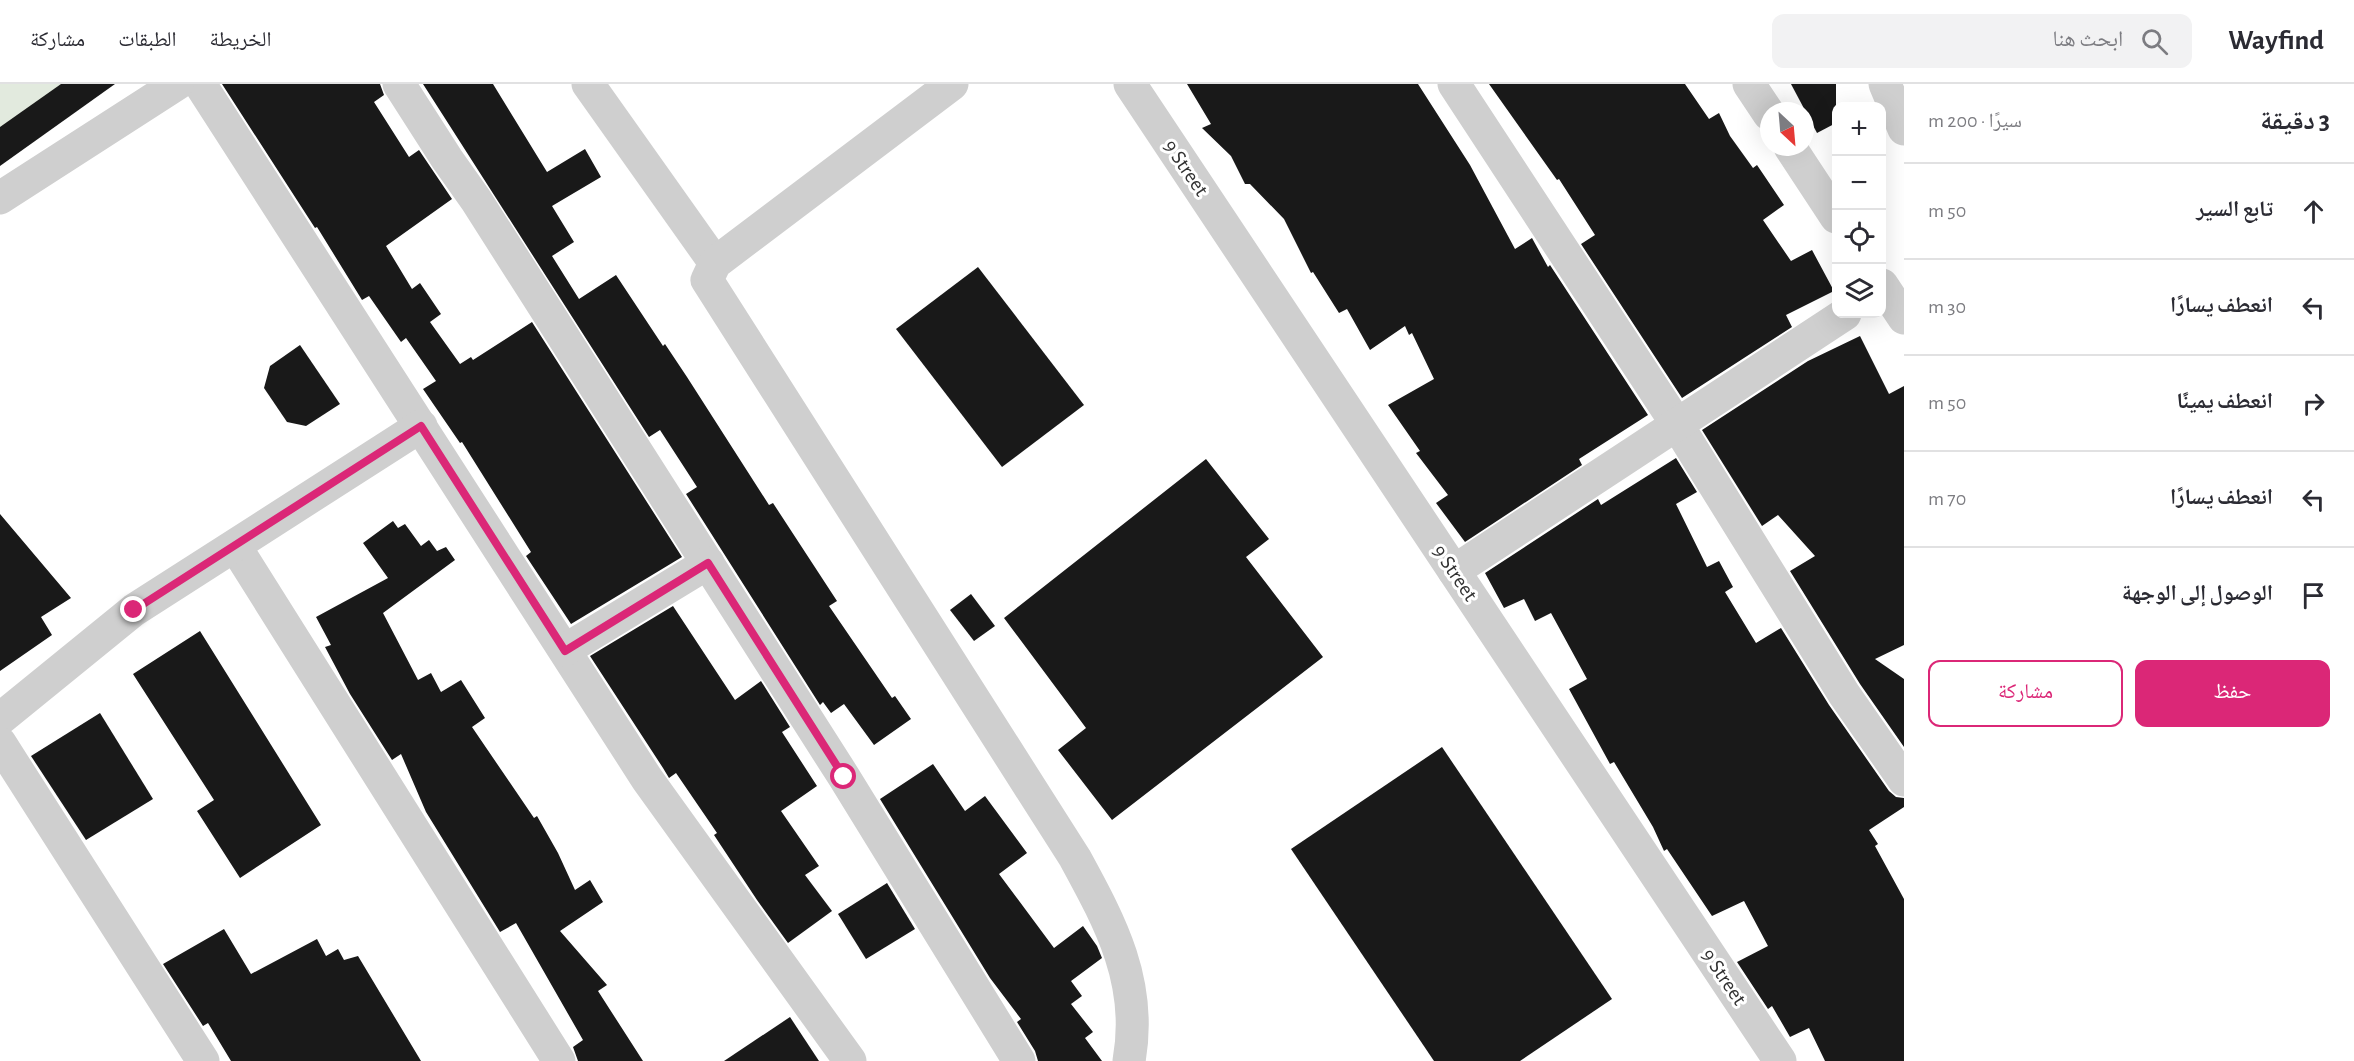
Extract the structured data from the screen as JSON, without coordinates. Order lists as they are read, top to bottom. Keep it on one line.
{"streets":{"street":["9 Street"]},"north":"bottom right","page":{"header":"Wayfind","search":"ابحث هنا","nav":["الخريطة","الطبقات","مشاركة"],"heading":["3 دقيقة","سيرًا · 200 m"],"map_buttons":["+","−"],"list":[["تابع السير","50 m"],["انعطف يسارًا","30 m"],["انعطف يمينًا","50 m"],["انعطف يسارًا","70 m"],"الوصول إلى الوجهة"],"buttons":["حفظ","مشاركة"]}}
